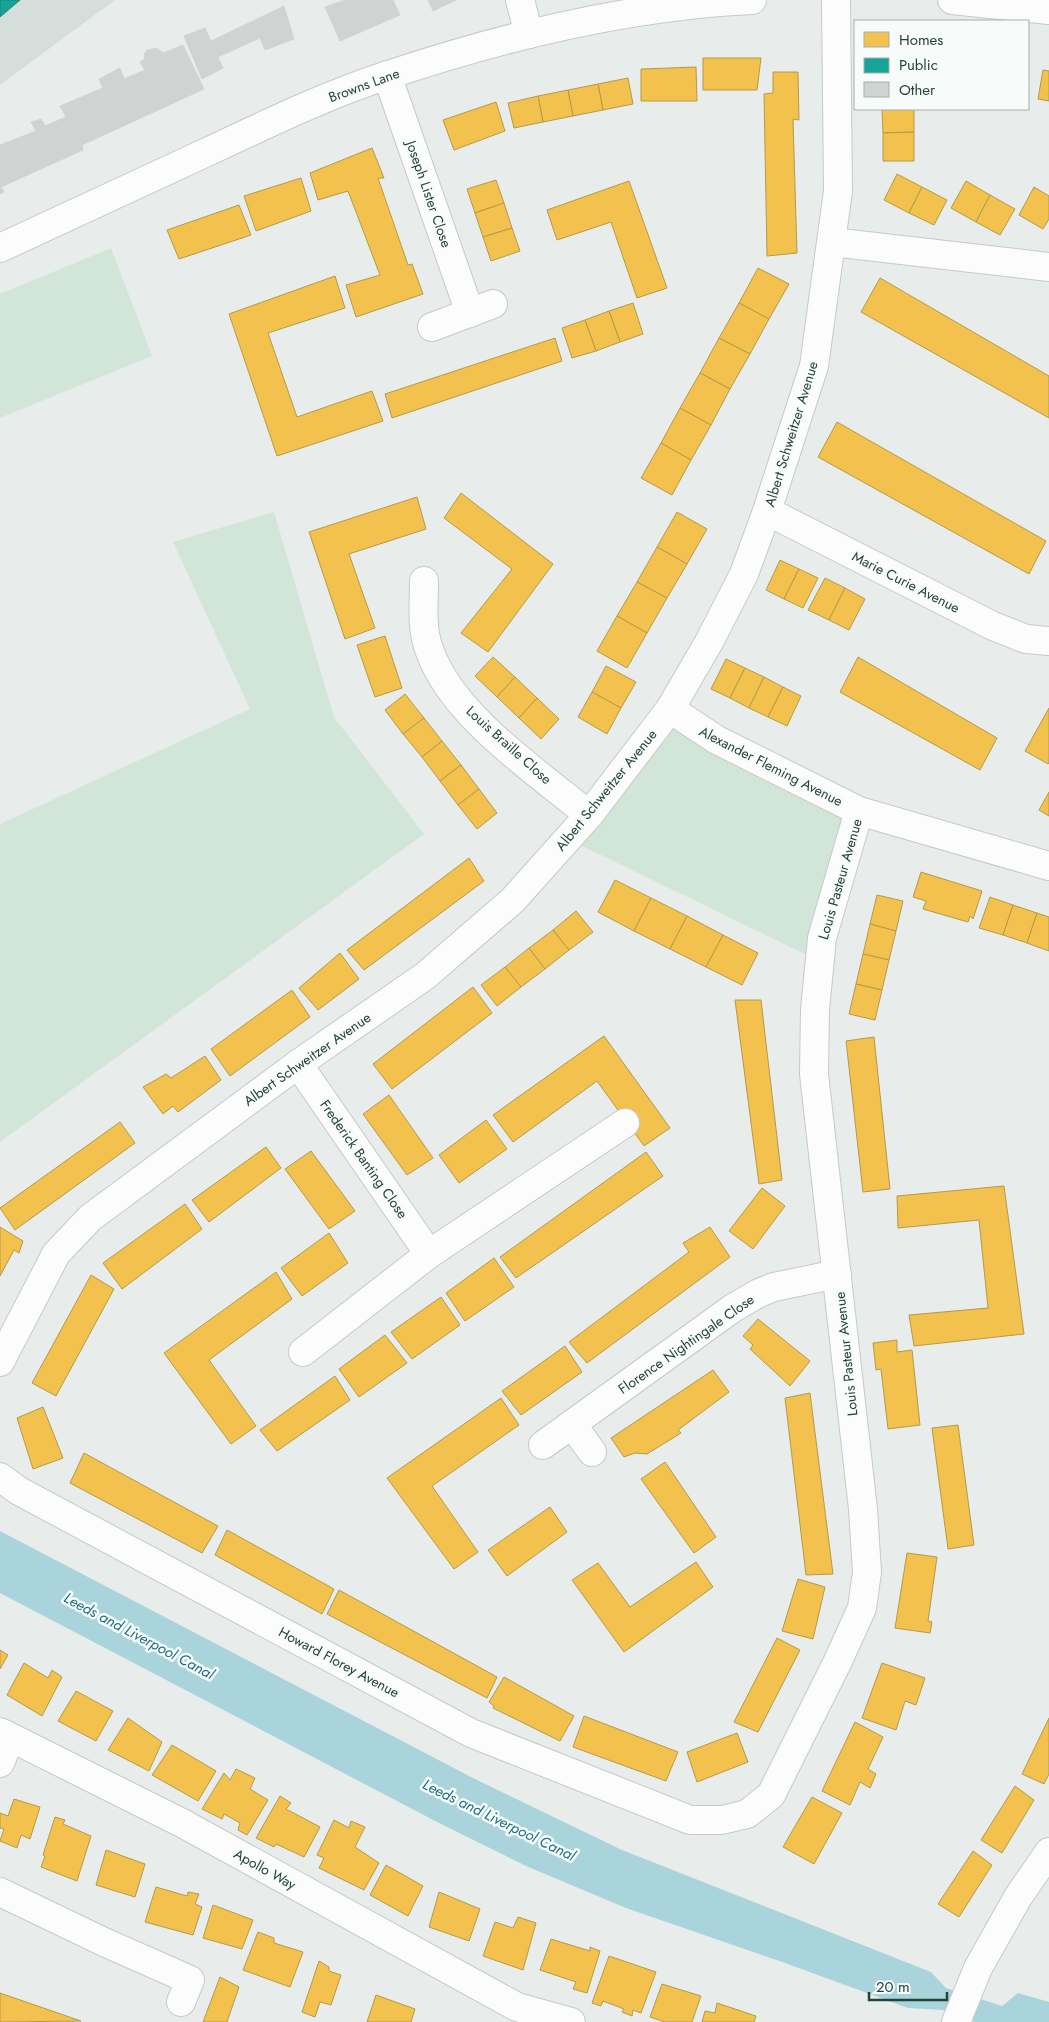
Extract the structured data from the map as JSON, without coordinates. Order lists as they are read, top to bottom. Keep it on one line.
{"streets":{"street":["Browns Lane","Joseph Lister Close","Albert Schweitzer Avenue","Marie Curie Avenue","Louis Braille Close","Alexander Fleming Avenue","Louis Pasteur Avenue","Frederick Banting Close","Florence Nightingale Close","Howard Florey Avenue","Apollo Way"]},"crossings":[["Browns Lane","Joseph Lister Close"],["Albert Schweitzer Avenue","Marie Curie Avenue"],["Albert Schweitzer Avenue","Louis Braille Close"],["Albert Schweitzer Avenue","Alexander Fleming Avenue"],["Albert Schweitzer Avenue","Frederick Banting Close"],["Alexander Fleming Avenue","Louis Pasteur Avenue"],["Louis Pasteur Avenue","Florence Nightingale Close"],["Louis Pasteur Avenue","Howard Florey Avenue"]],"water":["Leeds and Liverpool Canal"],"legend":["Homes","Public","Other"],"scale_bar":"20 m"}
